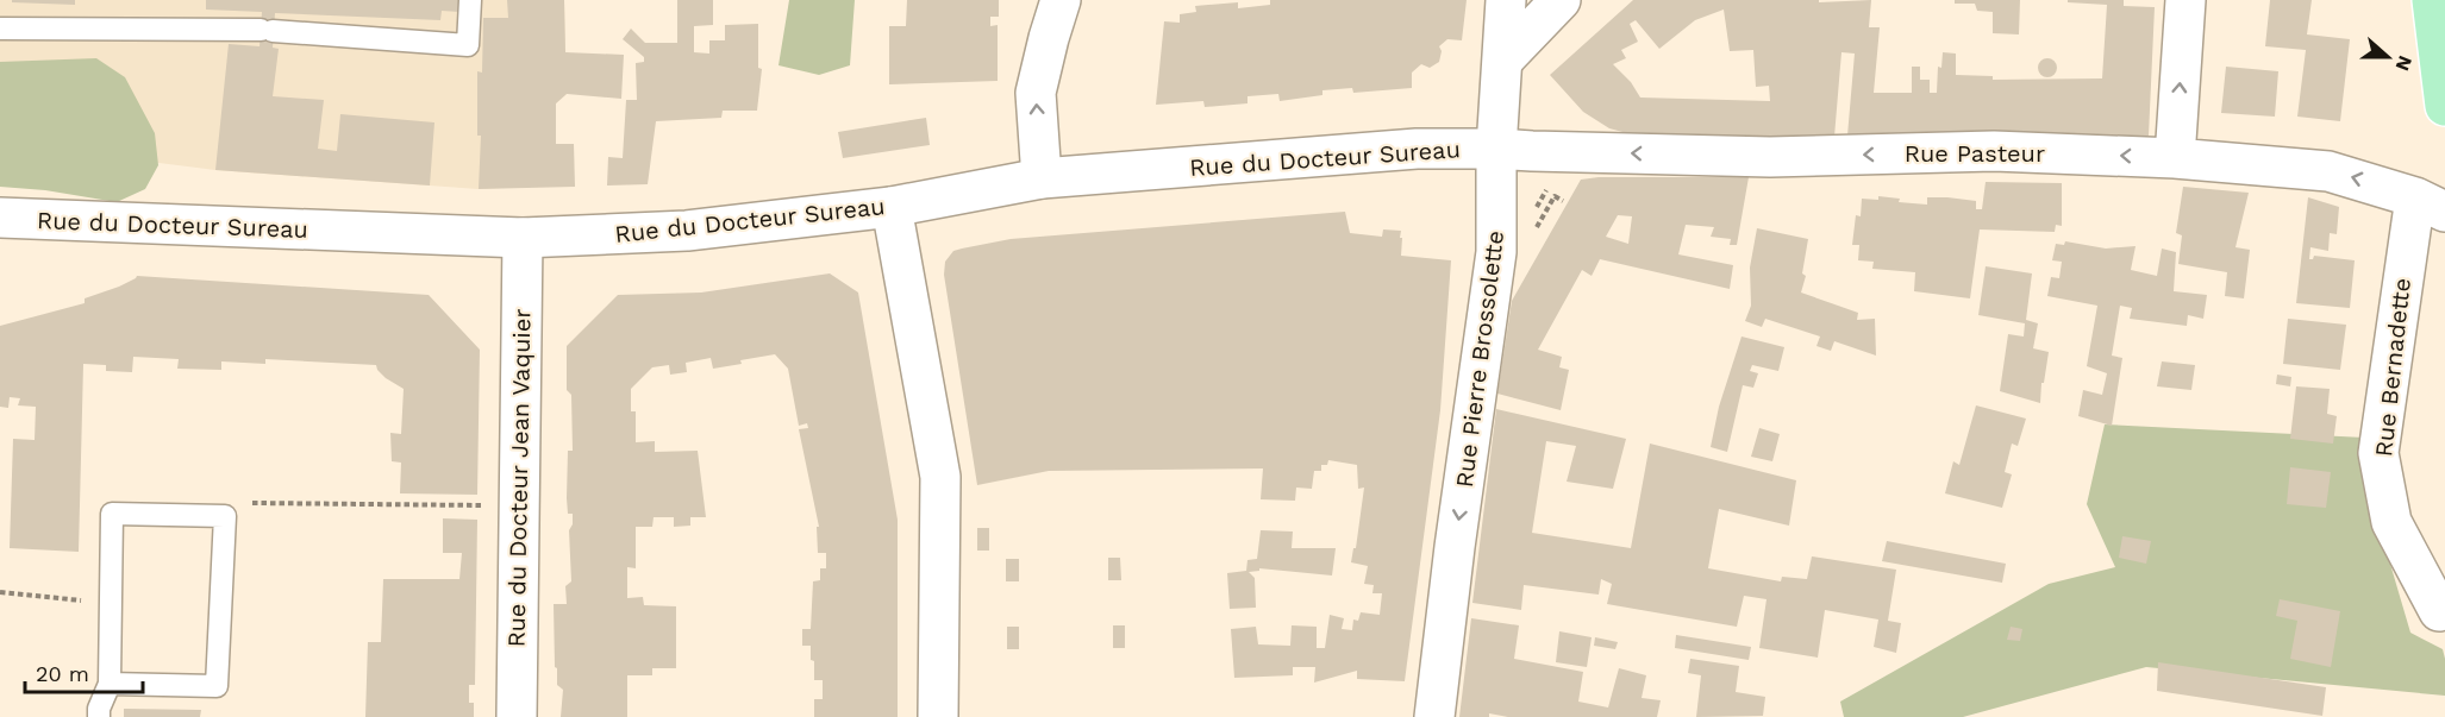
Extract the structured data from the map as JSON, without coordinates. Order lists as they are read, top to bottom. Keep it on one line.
{"streets":{"street":["Rue Pasteur","Rue du Docteur Sureau","Rue Pierre Brossolette","Rue Bernadette","Rue du Docteur Jean Vaquier"]},"crossings":[["Rue Pasteur","Rue du Docteur Sureau"],["Rue Pasteur","Rue Pierre Brossolette"],["Rue Pasteur","Rue Bernadette"],["Rue du Docteur Sureau","Rue Pierre Brossolette"],["Rue du Docteur Sureau","Rue du Docteur Jean Vaquier"]],"one_way":["Rue Pasteur","Rue Pierre Brossolette"],"scale_bar":"20 m","north":"right"}
